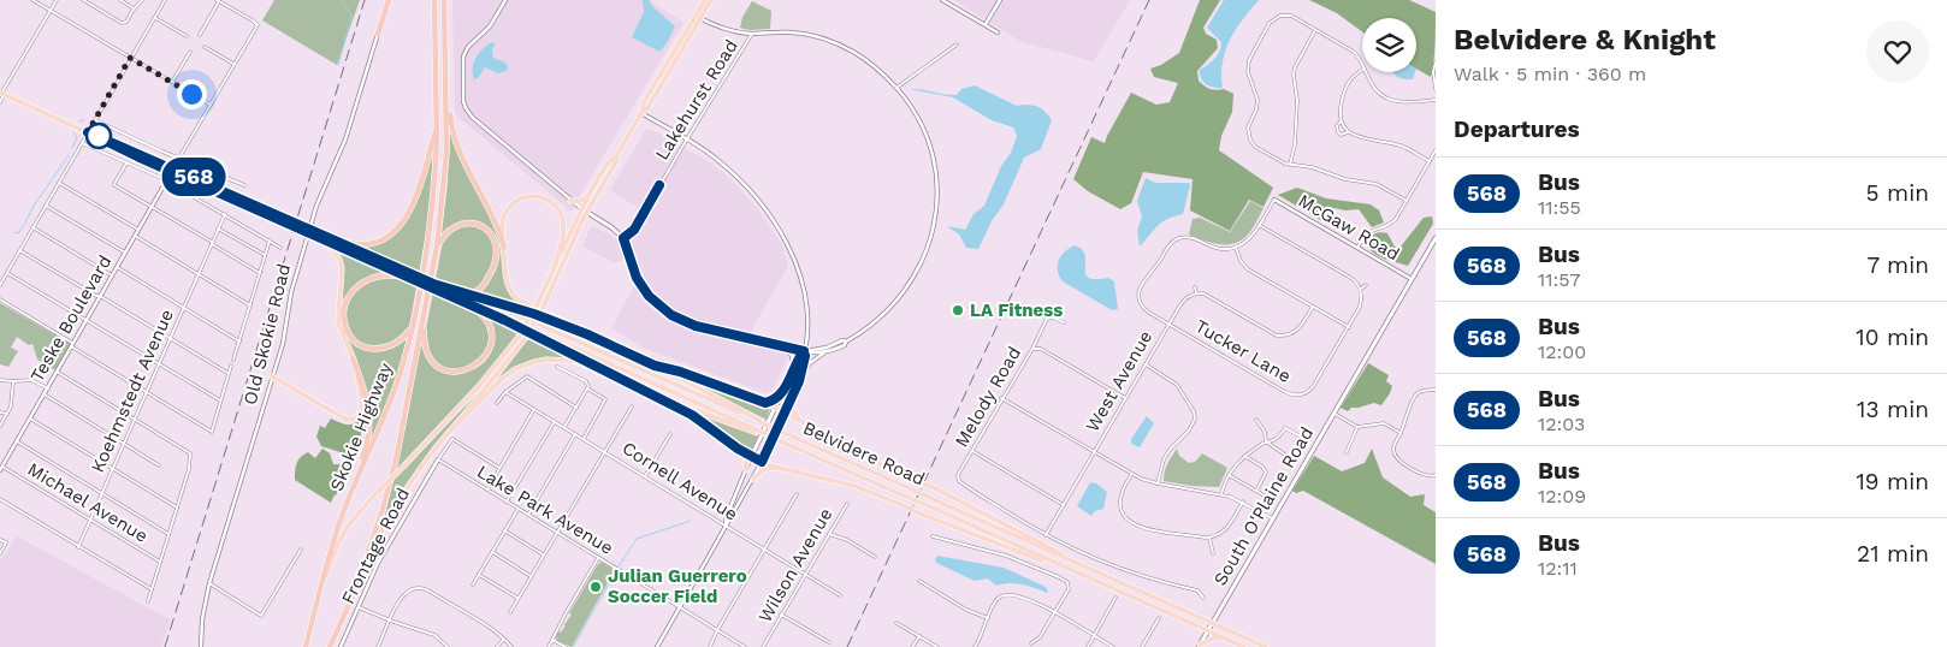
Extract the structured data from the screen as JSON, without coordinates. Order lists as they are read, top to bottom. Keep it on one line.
{"streets":{"highway":["Skokie Highway"],"main road":["Belvidere Road","South O'Plaine Road"],"street":["Lakehurst Road","McGaw Road","Teske Boulevard","Old Skokie Road","Tucker Lane","West Avenue","Koehmstedt Avenue","Melody Road","Cornell Avenue","Michael Avenue","Lake Park Avenue","Frontage Road","Wilson Avenue"]},"crossings":[["McGaw Road","South O'Plaine Road"],["Teske Boulevard","Michael Avenue"],["Tucker Lane","West Avenue"],["West Avenue","Melody Road"],["Koehmstedt Avenue","Michael Avenue"],["Belvidere Road","South O'Plaine Road"],["Cornell Avenue","Wilson Avenue"],["Lake Park Avenue","Frontage Road"]],"places":["LA Fitness","Julian Guerrero Soccer Field"],"lines":["bus line 568"],"page":{"on_map":"568","heading":[["Belvidere & Knight","Walk · 5 min · 360 m"],"Departures"],"list":[{"mark":"568","name":"Bus","note":"11:55","value":"5 min"},{"mark":"568","name":"Bus","note":"11:57","value":"7 min"},{"mark":"568","name":"Bus","note":"12:00","value":"10 min"},{"mark":"568","name":"Bus","note":"12:03","value":"13 min"},{"mark":"568","name":"Bus","note":"12:09","value":"19 min"},{"mark":"568","name":"Bus","note":"12:11","value":"21 min"}]}}
